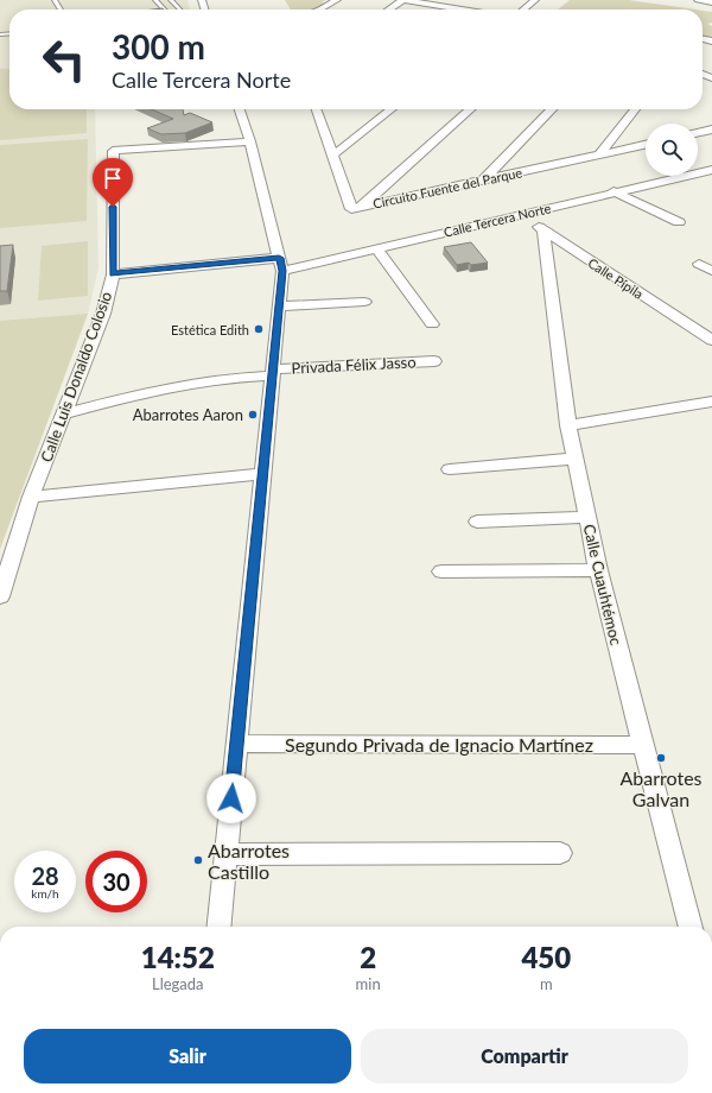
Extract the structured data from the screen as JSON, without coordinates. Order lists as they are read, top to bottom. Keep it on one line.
{"streets":{"street":["Circuito Fuente del Parque","Calle Tercera Norte","Calle Pípila","Privada Félix Jasso","Calle Luis Donaldo Colosio","Calle Cuauhtémoc","Segundo Privada de Ignacio Martínez"]},"crossings":[["Calle Tercera Norte","Calle Pípila"],["Calle Tercera Norte","Calle Luis Donaldo Colosio"],["Calle Pípila","Calle Cuauhtémoc"],["Privada Félix Jasso","Calle Luis Donaldo Colosio"],["Calle Cuauhtémoc","Segundo Privada de Ignacio Martínez"]],"places":["Estética Edith","Abarrotes Aaron","Abarrotes Galvan","Abarrotes Castillo"],"page":{"turn":["300 m","Calle Tercera Norte"],"speed":"28 km/h","limit":"30","eta":["14:52","Llegada","2","min","450","m"],"buttons":["Salir","Compartir"]}}
